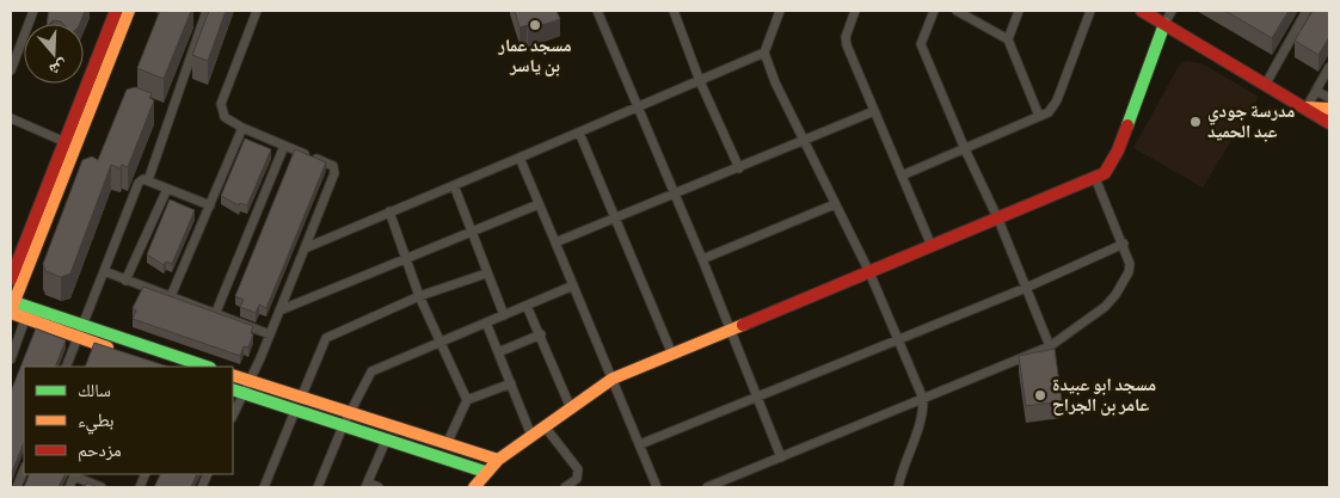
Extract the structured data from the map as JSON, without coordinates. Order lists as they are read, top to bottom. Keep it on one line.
{"places":["مسجد عمار بن ياسر","مدرسة جودي عبد الحميد","مسجد ابو عبيدة عامر بن الجراح"],"legend":["سالك","بطيء","مزدحم"],"north":"bottom"}
